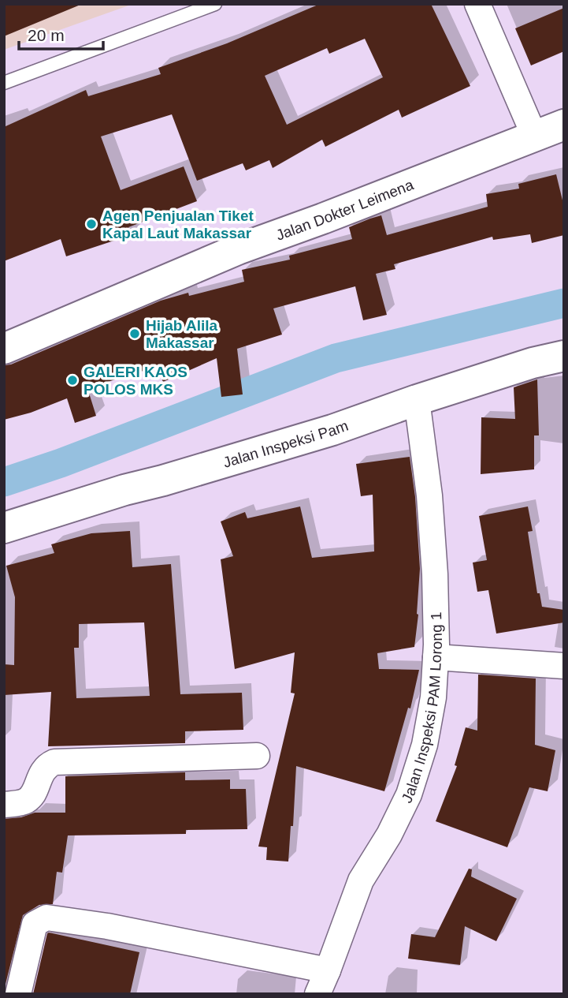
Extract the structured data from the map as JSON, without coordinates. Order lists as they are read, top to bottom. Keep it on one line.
{"streets":{"main road":["Jalan Dokter Leimena","Jalan Inspeksi Pam"],"street":["Jalan Inspeksi PAM Lorong 1"]},"crossings":[["Jalan Inspeksi Pam","Jalan Inspeksi PAM Lorong 1"]],"places":["Agen Penjualan Tiket Kapal Laut Makassar","Hijab Alila Makassar","GALERI KAOS POLOS MKS"],"scale_bar":"20 m"}
